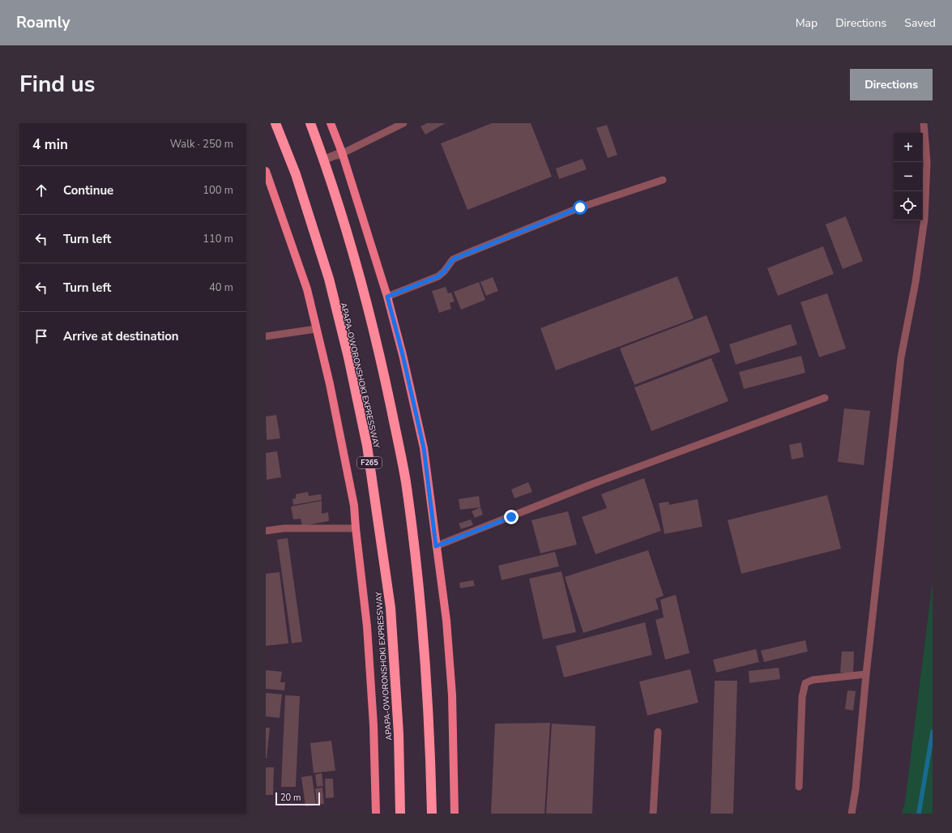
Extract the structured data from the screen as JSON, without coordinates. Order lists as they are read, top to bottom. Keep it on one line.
{"streets":{"highway":["APAPA-OWORONSHOKI EXPRESSWAY","F265"]},"scale_bar":"20 m","page":{"header":"Roamly","nav":["Map","Directions","Saved"],"title":"Find us","buttons":"Directions","heading":["4 min","Walk · 250 m"],"map_buttons":["+","−"],"list":[["Continue","100 m"],["Turn left","110 m"],["Turn left","40 m"],"Arrive at destination"],"scale":"20 m"}}
